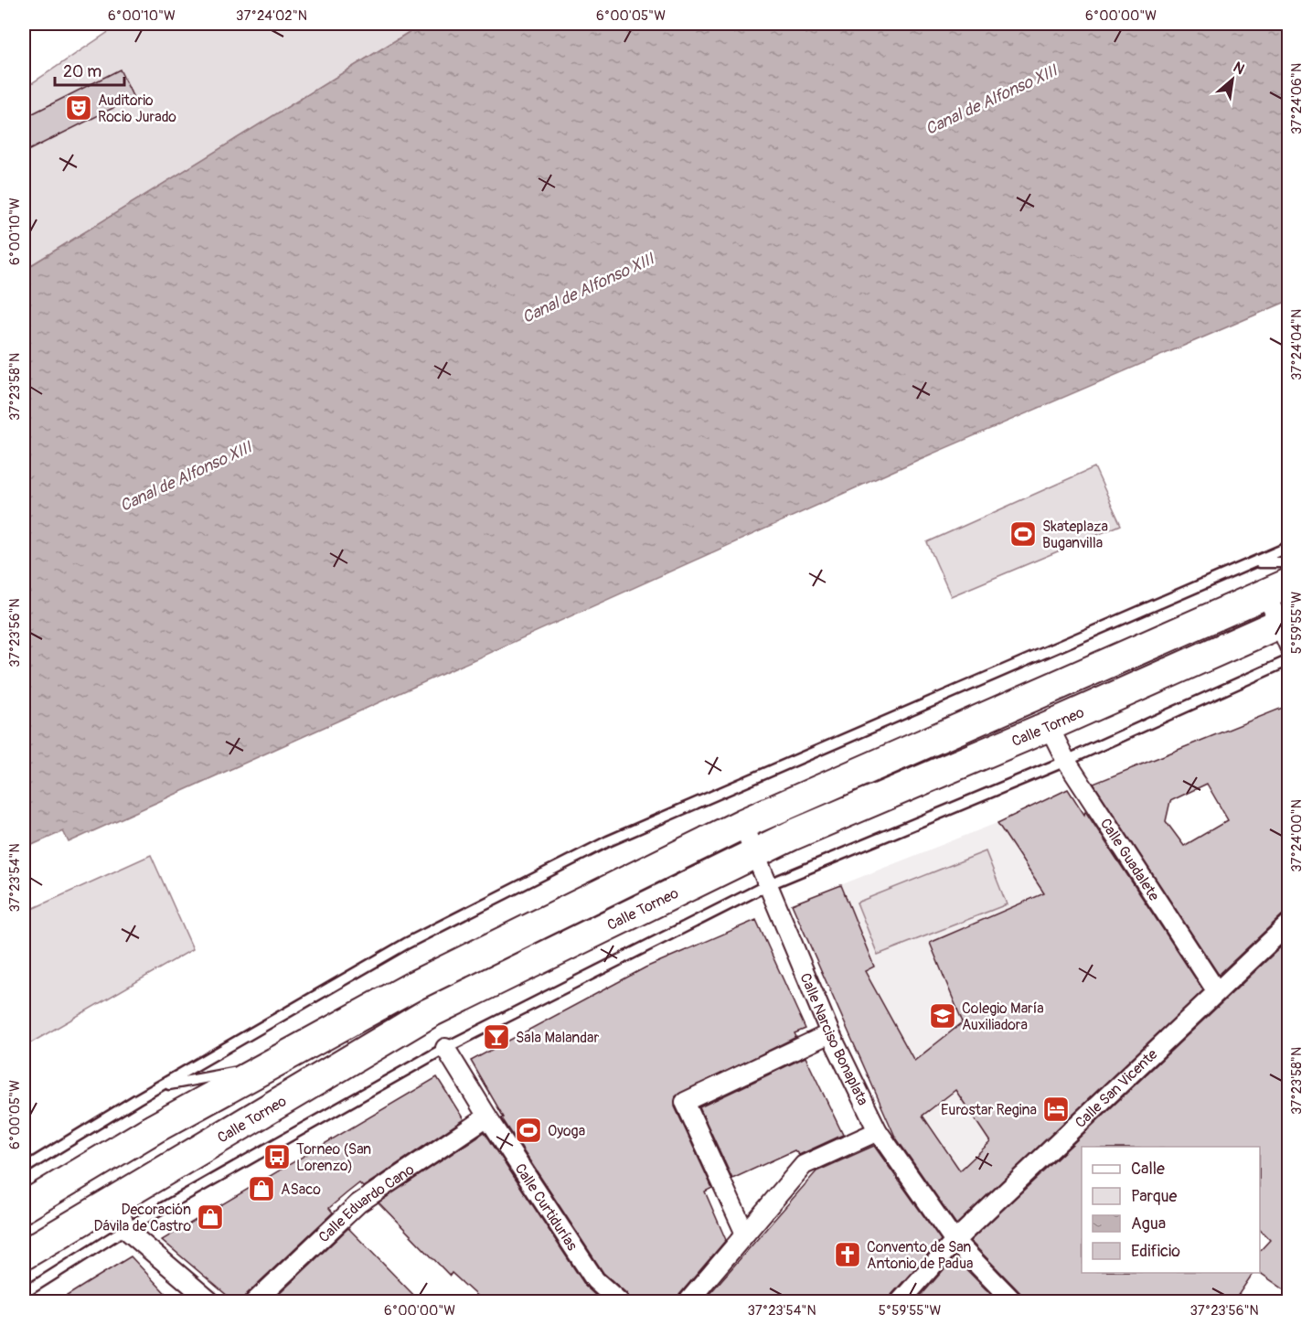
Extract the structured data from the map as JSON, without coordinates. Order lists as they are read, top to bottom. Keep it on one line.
{"streets":{"main road":["Calle Torneo"],"street":["Calle Guadalete","Calle Narciso Bonaplata","Calle San Vicente","Calle Eduardo Cano","Calle Curtidurías"]},"crossings":[["Calle Torneo","Calle Guadalete"],["Calle Torneo","Calle Narciso Bonaplata"],["Calle Guadalete","Calle San Vicente"],["Calle Narciso Bonaplata","Calle San Vicente"],["Calle Eduardo Cano","Calle Curtidurías"]],"water":["Canal de Alfonso XIII"],"places":{"theatre":["Auditorio Rocio Jurado"],"sports":["Skateplaza Buganvilla","Oyoga"],"school or university":["Colegio María Auxiliadora"],"bar":["Sala Malandar"],"hotel":["Eurostar Regina"],"bus stop":["Torneo (San Lorenzo)"],"shop":["ASaco","Decoración Dávila de Castro"],"church":["Convento de San Antonio de Padua"]},"legend":["Calle","Parque","Agua","Edificio"],"scale_bar":"20 m","north":"top right","coordinates":["6°00'10\"W","37°24'02\"N","6°00'05\"W","6°00'00\"W","37°24'06\"N","37°24'04\"N","37°23'58\"N","5°59'55\"W","37°23'56\"N","37°24'00\"N","37°23'54\"N"]}
